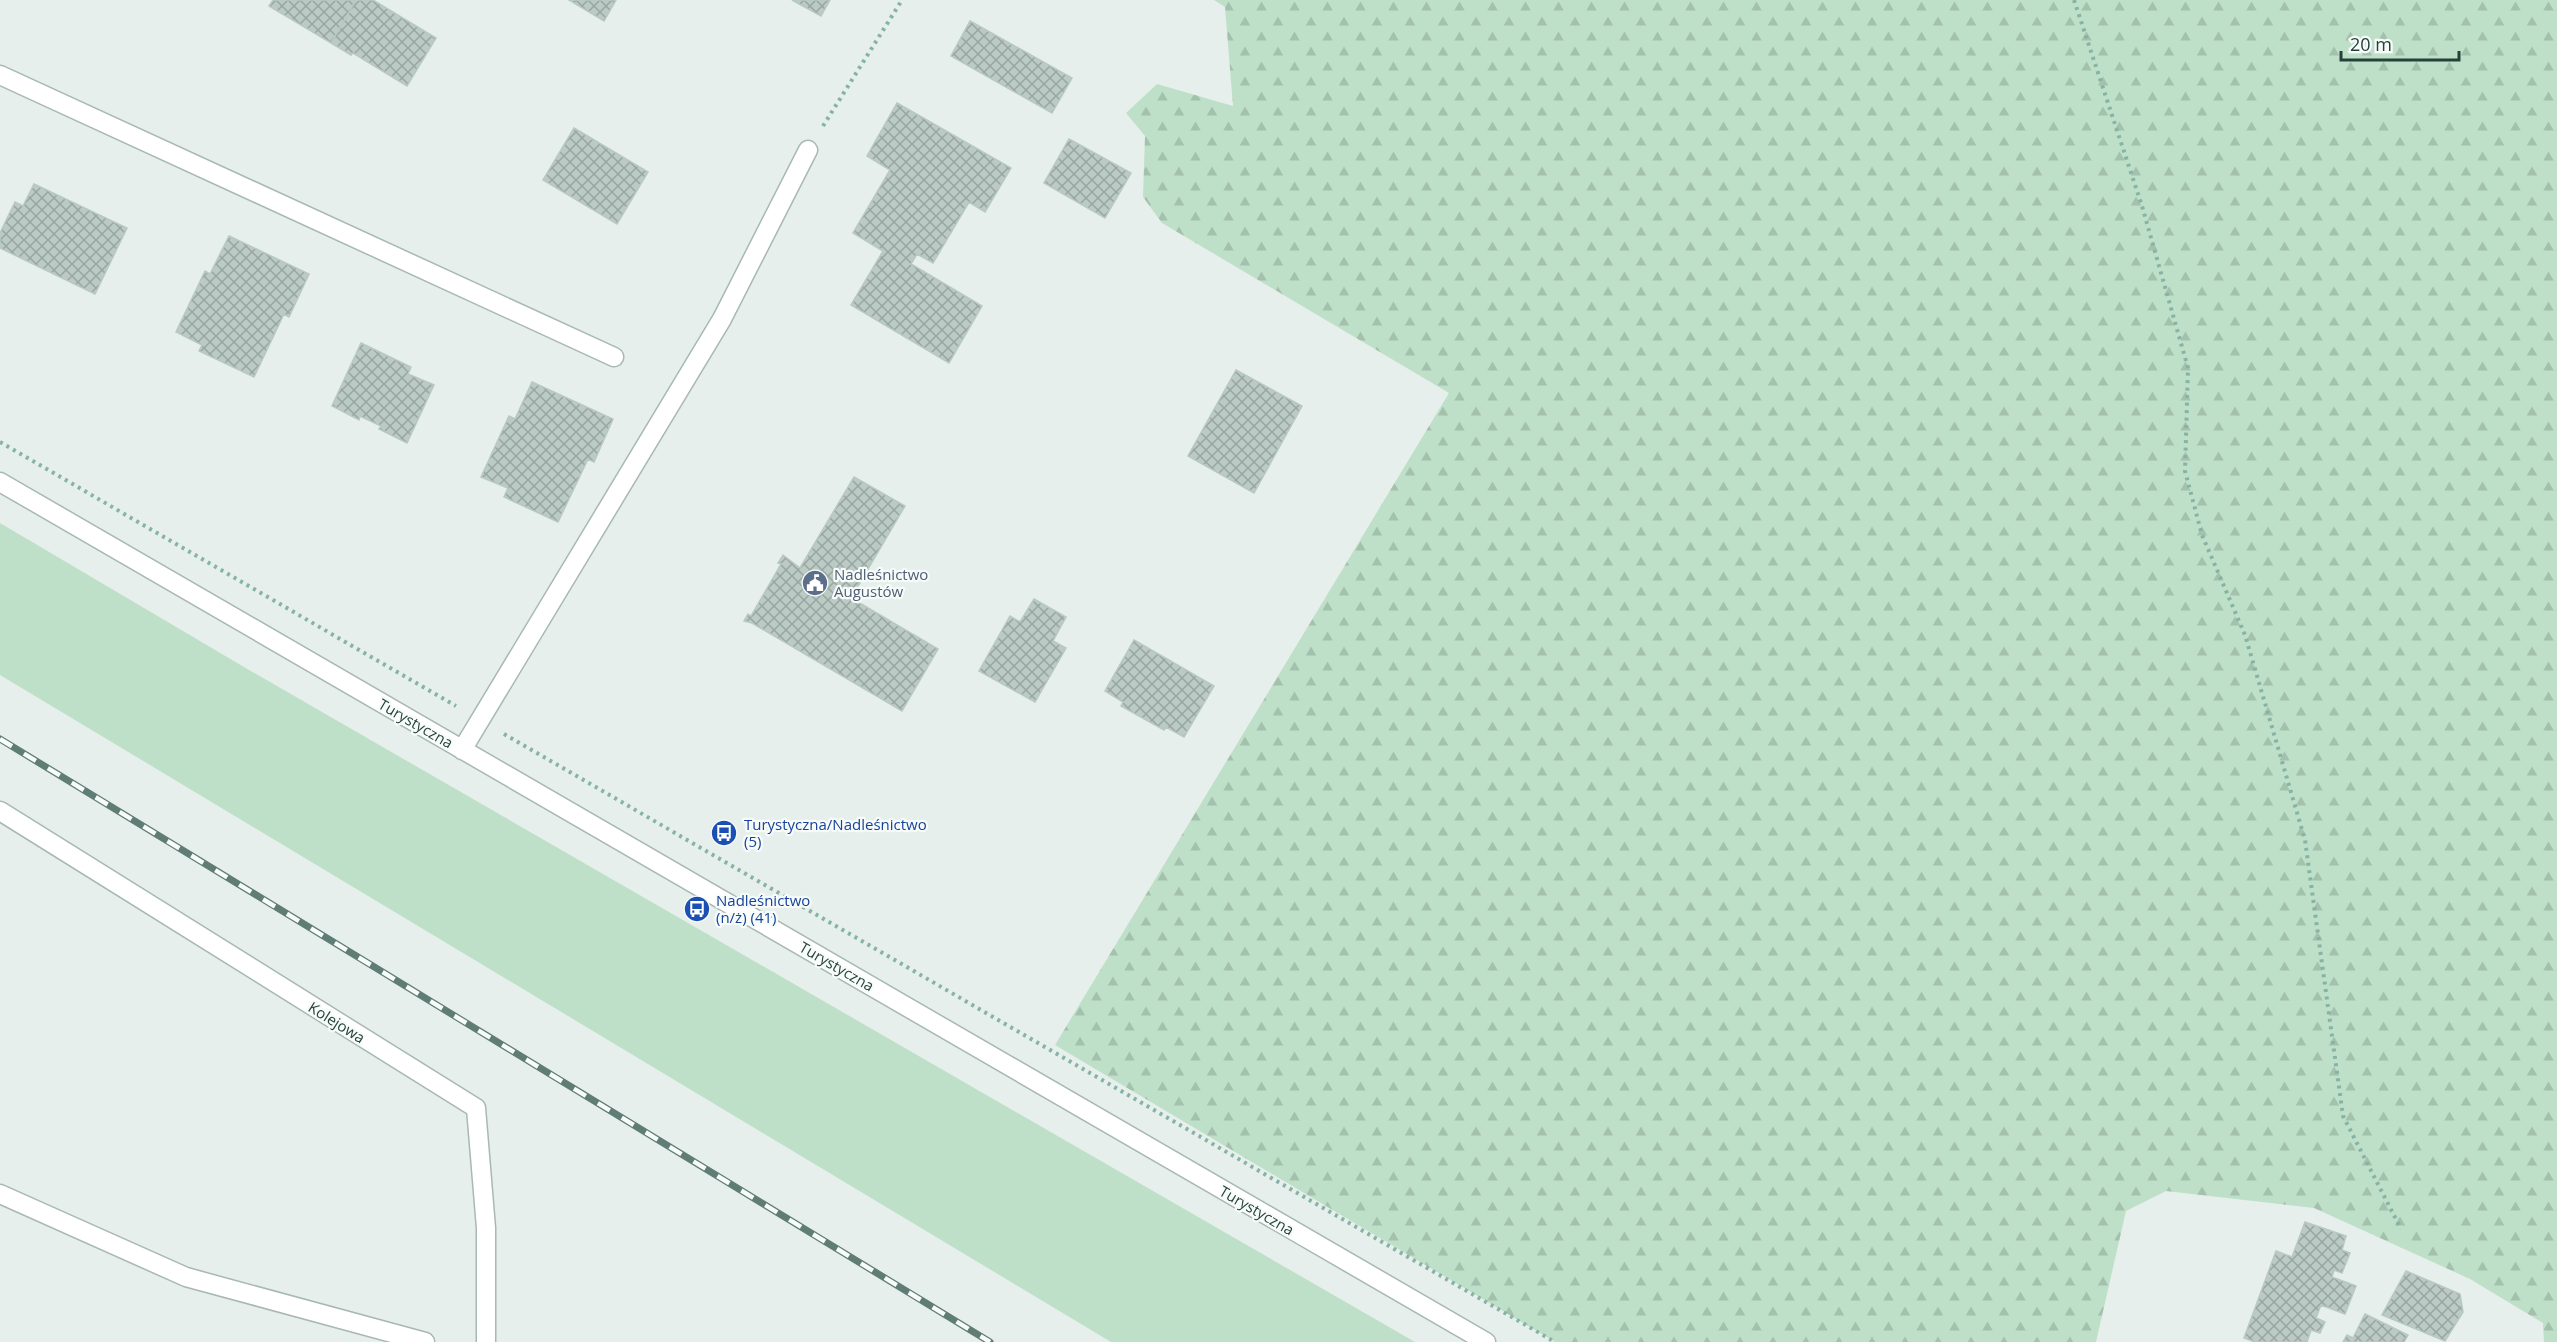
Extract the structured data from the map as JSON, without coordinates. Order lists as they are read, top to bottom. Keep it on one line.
{"streets":{"street":["Turystyczna","Kolejowa"]},"places":{"public building":["Nadleśnictwo Augustów"],"bus stop":["Turystyczna/Nadleśnictwo (5)","Nadleśnictwo (n/ż) (41)"]},"scale_bar":"20 m"}
